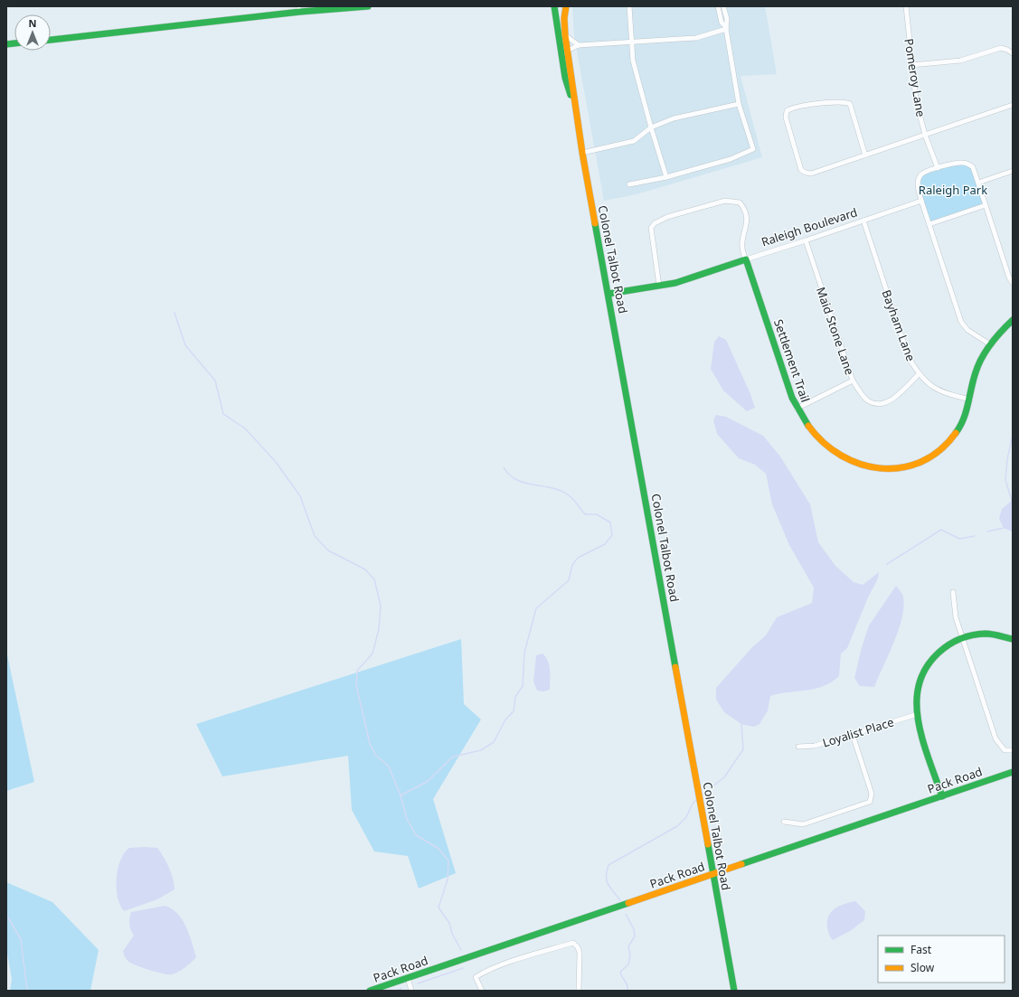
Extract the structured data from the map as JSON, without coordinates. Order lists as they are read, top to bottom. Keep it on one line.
{"streets":{"street":["Pomeroy Lane","Raleigh Boulevard","Colonel Talbot Road","Bayham Lane","Maid Stone Lane","Settlement Trail","Loyalist Place","Pack Road"]},"crossings":[["Raleigh Boulevard","Colonel Talbot Road"],["Raleigh Boulevard","Bayham Lane"],["Raleigh Boulevard","Maid Stone Lane"],["Raleigh Boulevard","Settlement Trail"],["Colonel Talbot Road","Pack Road"],["Bayham Lane","Maid Stone Lane"],["Bayham Lane","Settlement Trail"]],"parks":["Raleigh Park"],"legend":["Fast","Slow"],"north":"top"}
